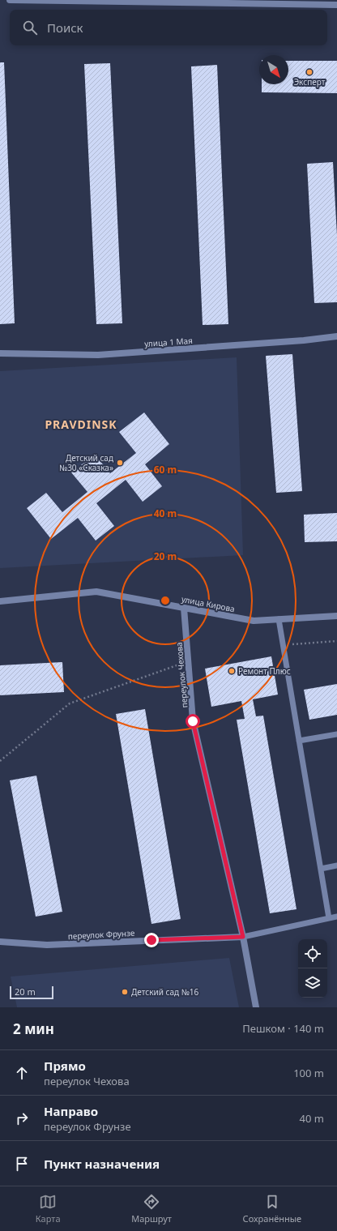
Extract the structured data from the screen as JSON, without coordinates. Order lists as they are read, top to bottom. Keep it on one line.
{"streets":{"street":["улица 1 Мая","улица Кирова","переулок Чехова","переулок Фрунзе"]},"crossings":[["улица Кирова","переулок Чехова"],["переулок Чехова","переулок Фрунзе"]],"districts":["PRAVDINSK"],"places":["Эксперт","Детский сад №30 «Сказка»","Ремонт Плюс","Детский сад №16"],"scale_bar":"20 m","north":"bottom right","page":{"search":"Поиск","scale":"20 m","heading":["2 мин","Пешком · 140 m"],"list":[["Прямо","переулок Чехова","100 m"],["Направо","переулок Фрунзе","40 m"],"Пункт назначения"],"nav":["Карта","Маршрут","Сохранённые"]},"rings":["60 m","40 m","20 m"]}
